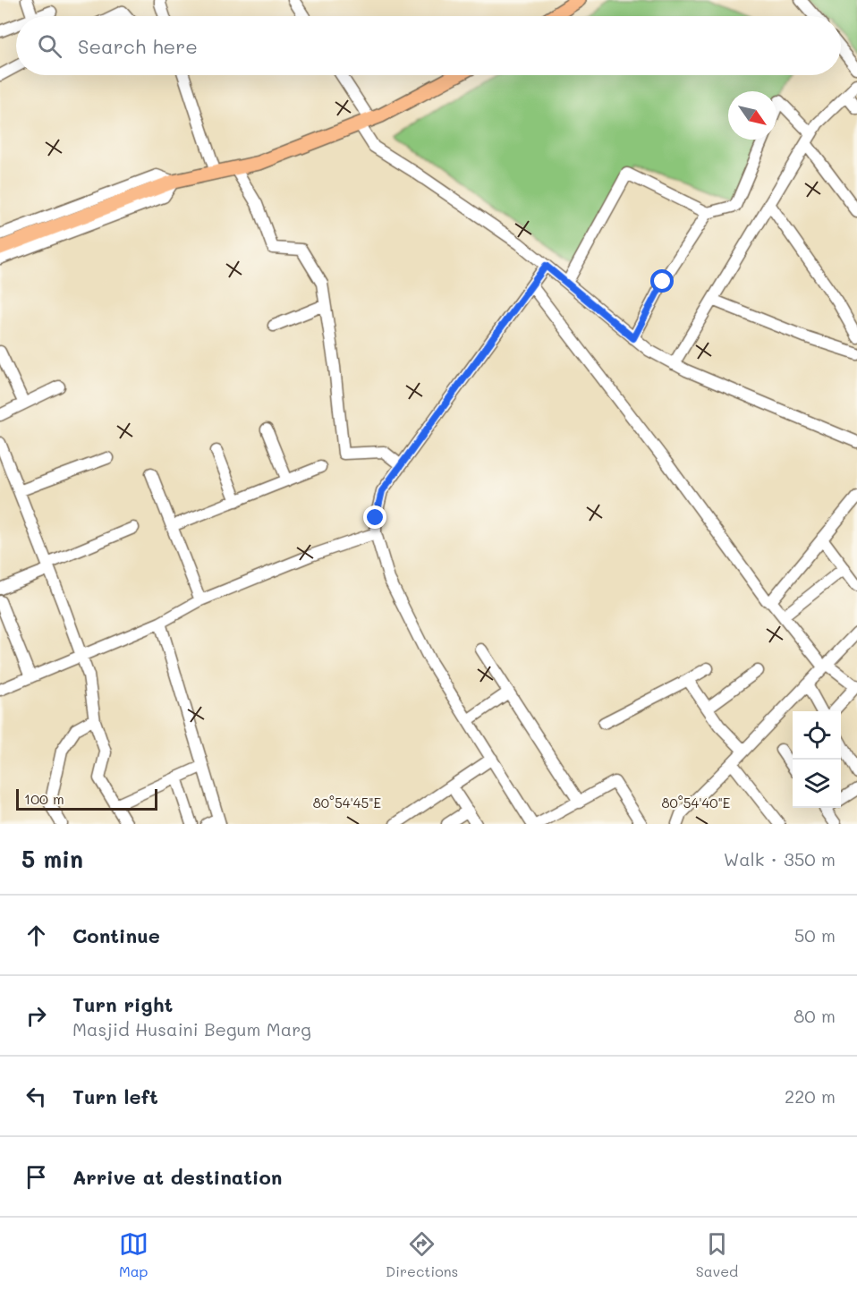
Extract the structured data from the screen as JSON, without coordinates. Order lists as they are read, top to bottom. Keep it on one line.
{"scale_bar":"100 m","north":"bottom right","page":{"search":"Search here","scale":"100 m","heading":["5 min","Walk · 350 m"],"list":[["Continue","50 m"],["Turn right","Masjid Husaini Begum Marg","80 m"],["Turn left","220 m"],"Arrive at destination"],"nav":["Map","Directions","Saved"]},"coordinates":["80°54'45\"E","80°54'40\"E"]}
